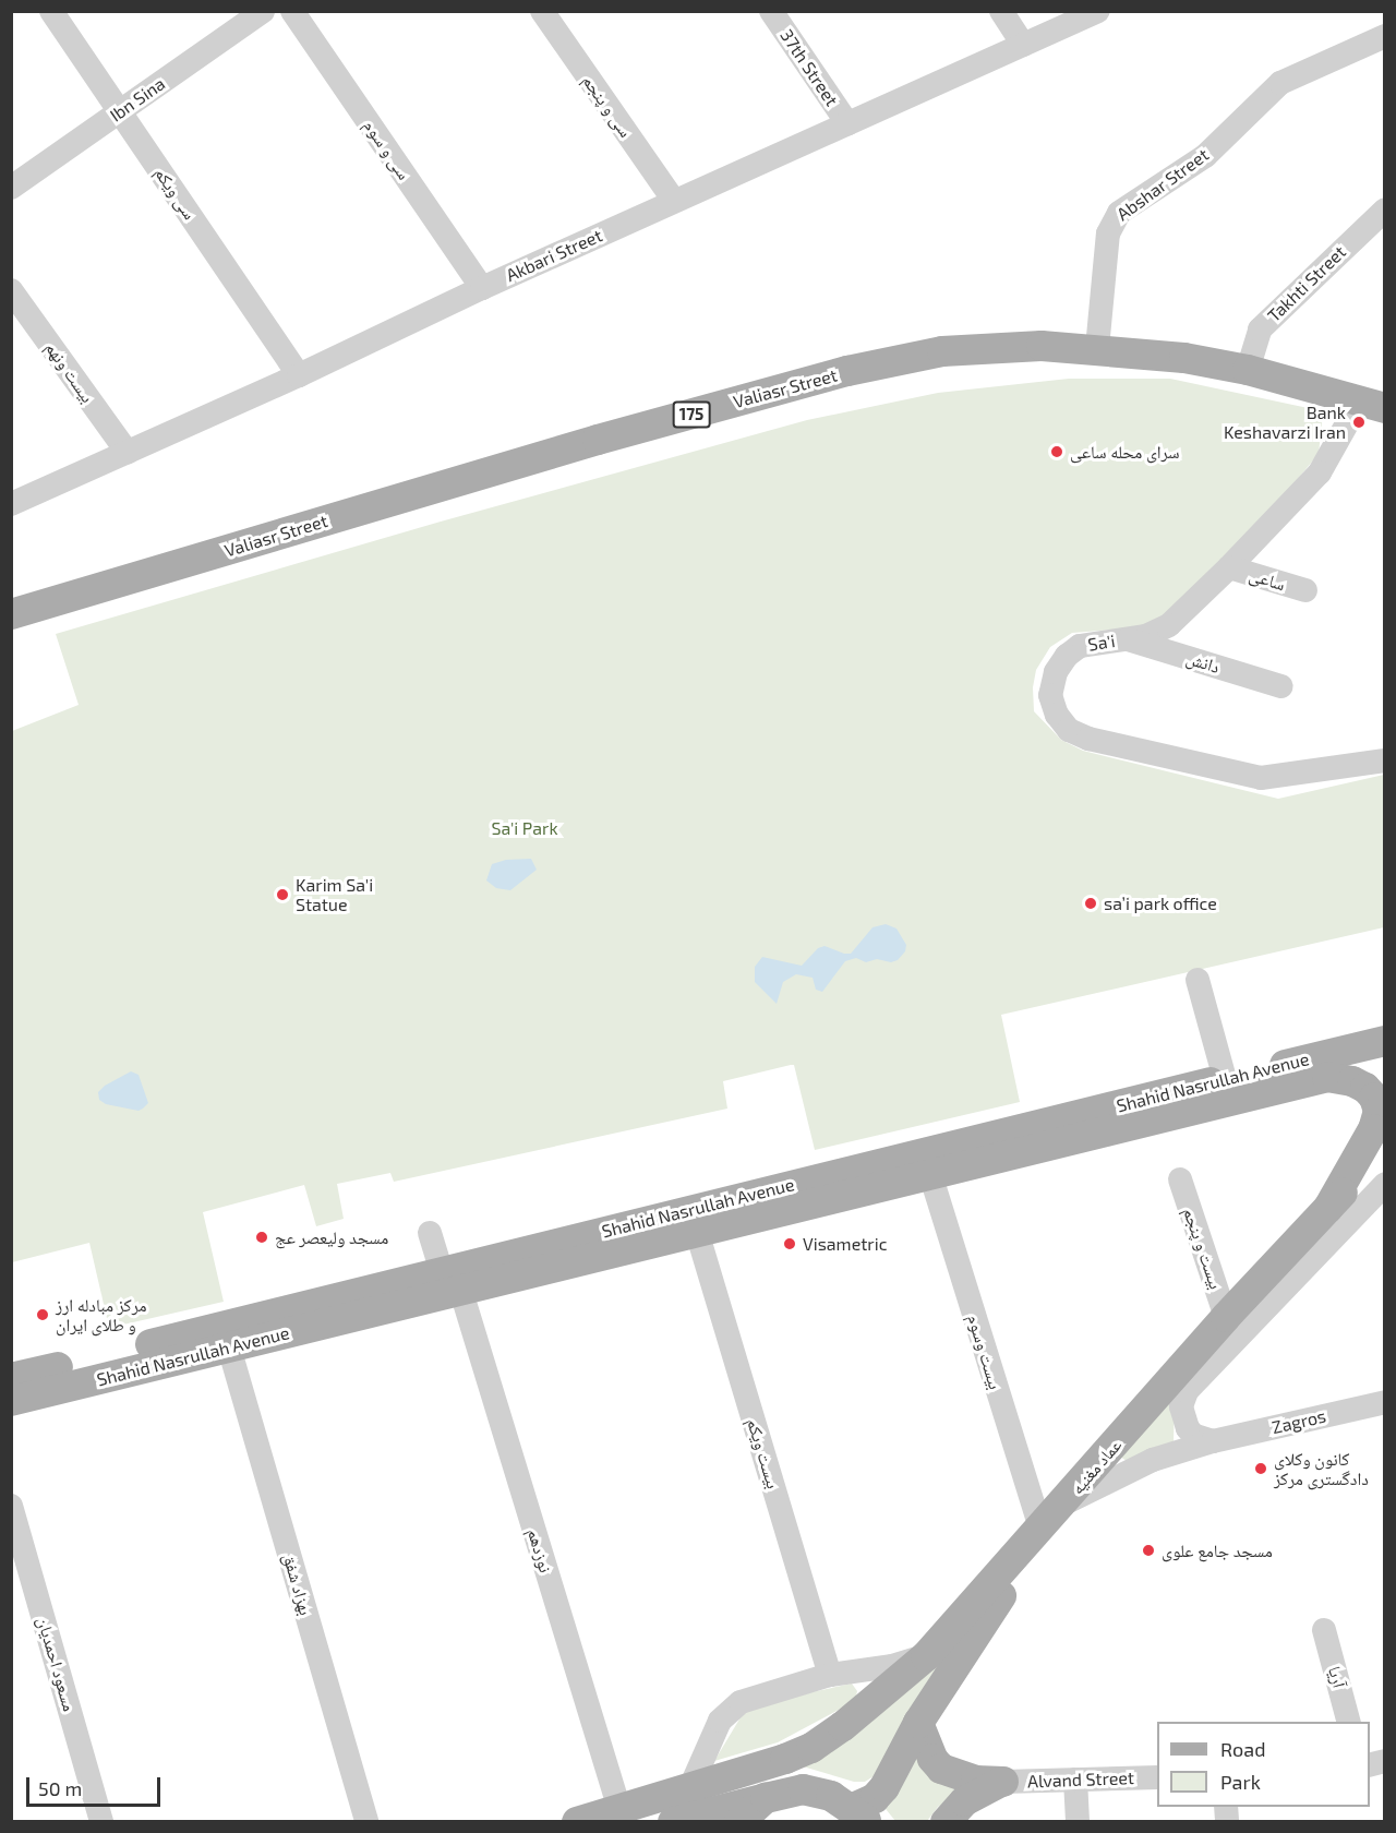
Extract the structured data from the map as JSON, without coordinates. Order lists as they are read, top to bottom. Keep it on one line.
{"streets":{"main road":["Valiasr Street","175","Shahid Nasrullah Avenue","عماد مغنیه"],"street":["37th Street","Ibn Sina","سی و پنجم","سی و سوم","Abshar Street","سی ویکم","Akbari Street","Takhti Street","بیست ونهم","ساعی","Sa'i","دانش","بیست و پنجم","بیست وسوم","Zagros","بیست ویکم","نوزدهم","بهزاد شفق","مسعود احمدیان","آریا","Alvand Street"]},"crossings":[["37th Street","Akbari Street"],["Ibn Sina","سی ویکم"],["سی و پنجم","Akbari Street"],["سی و سوم","Akbari Street"],["Abshar Street","Valiasr Street"],["سی ویکم","Akbari Street"],["Akbari Street","بیست ونهم"],["Takhti Street","Valiasr Street"],["Valiasr Street","Sa'i"],["ساعی","Sa'i"],["Sa'i","دانش"],["Shahid Nasrullah Avenue","بیست وسوم"],["Shahid Nasrullah Avenue","بیست ویکم"],["Shahid Nasrullah Avenue","عماد مغنیه"],["Shahid Nasrullah Avenue","نوزدهم"],["Shahid Nasrullah Avenue","بهزاد شفق"],["بیست و پنجم","عماد مغنیه"],["بیست وسوم","عماد مغنیه"],["Zagros","عماد مغنیه"]],"parks":["Sa'i Park"],"places":["Bank Keshavarzi Iran","سرای محله ساعی","Karim Sa'i Statue","sa’i park office","مسجد ولیعصر عج","Visametric","مركز مبادله ارز و طلای ايران","کانون وکلای دادگستری مرکز","مسجد جامع علوی"],"legend":["Road","Park"],"scale_bar":"50 m"}
